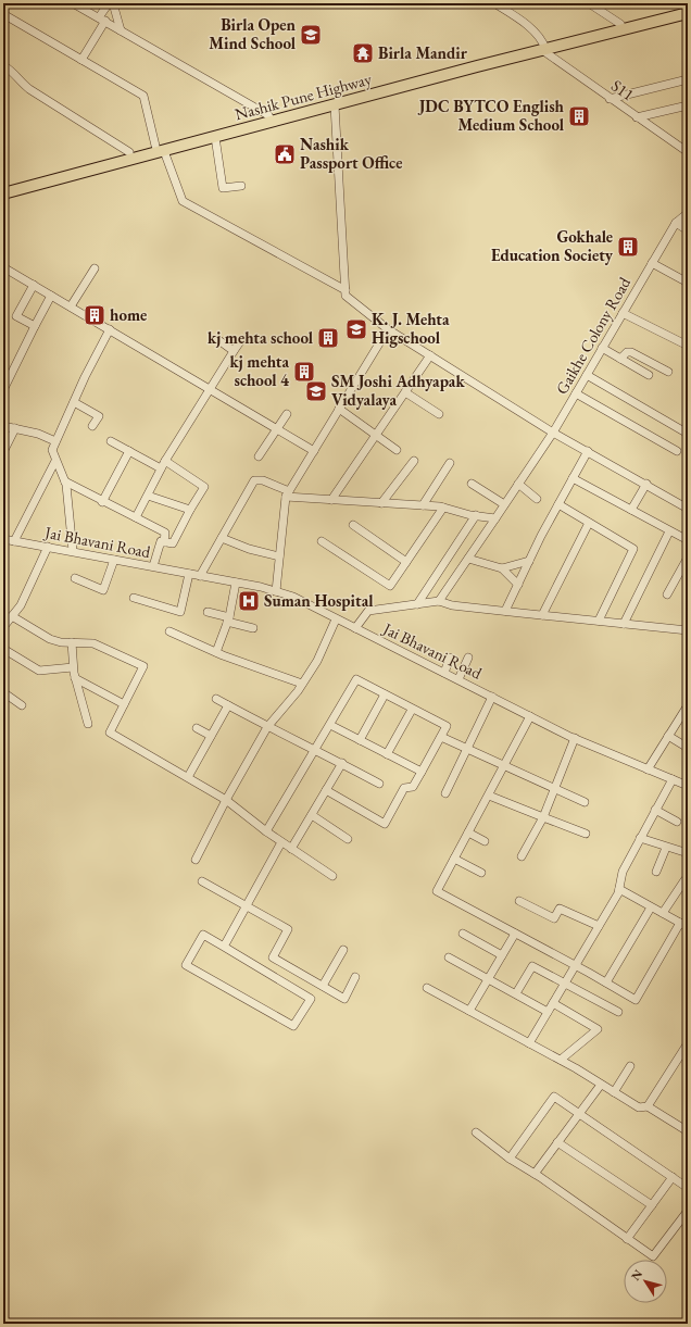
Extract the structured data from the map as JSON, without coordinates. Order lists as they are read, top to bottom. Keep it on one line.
{"streets":{"highway":["Nashik Pune Highway"],"street":["S11","Gaikhe Colony Road","Jai Bhavani Road"]},"crossings":[["S11","Nashik Pune Highway"]],"places":{"school or university":["Birla Open Mind School","K. J. Mehta Higschool","SM Joshi Adhyapak Vidyalaya"],"temple":["Birla Mandir"],"building":["JDC BYTCO English Medium School","Gokhale Education Society","home","kj mehta school","kj mehta school 4"],"public building":["Nashik Passport Office"],"hospital":["Suman Hospital"]},"north":"top left"}
